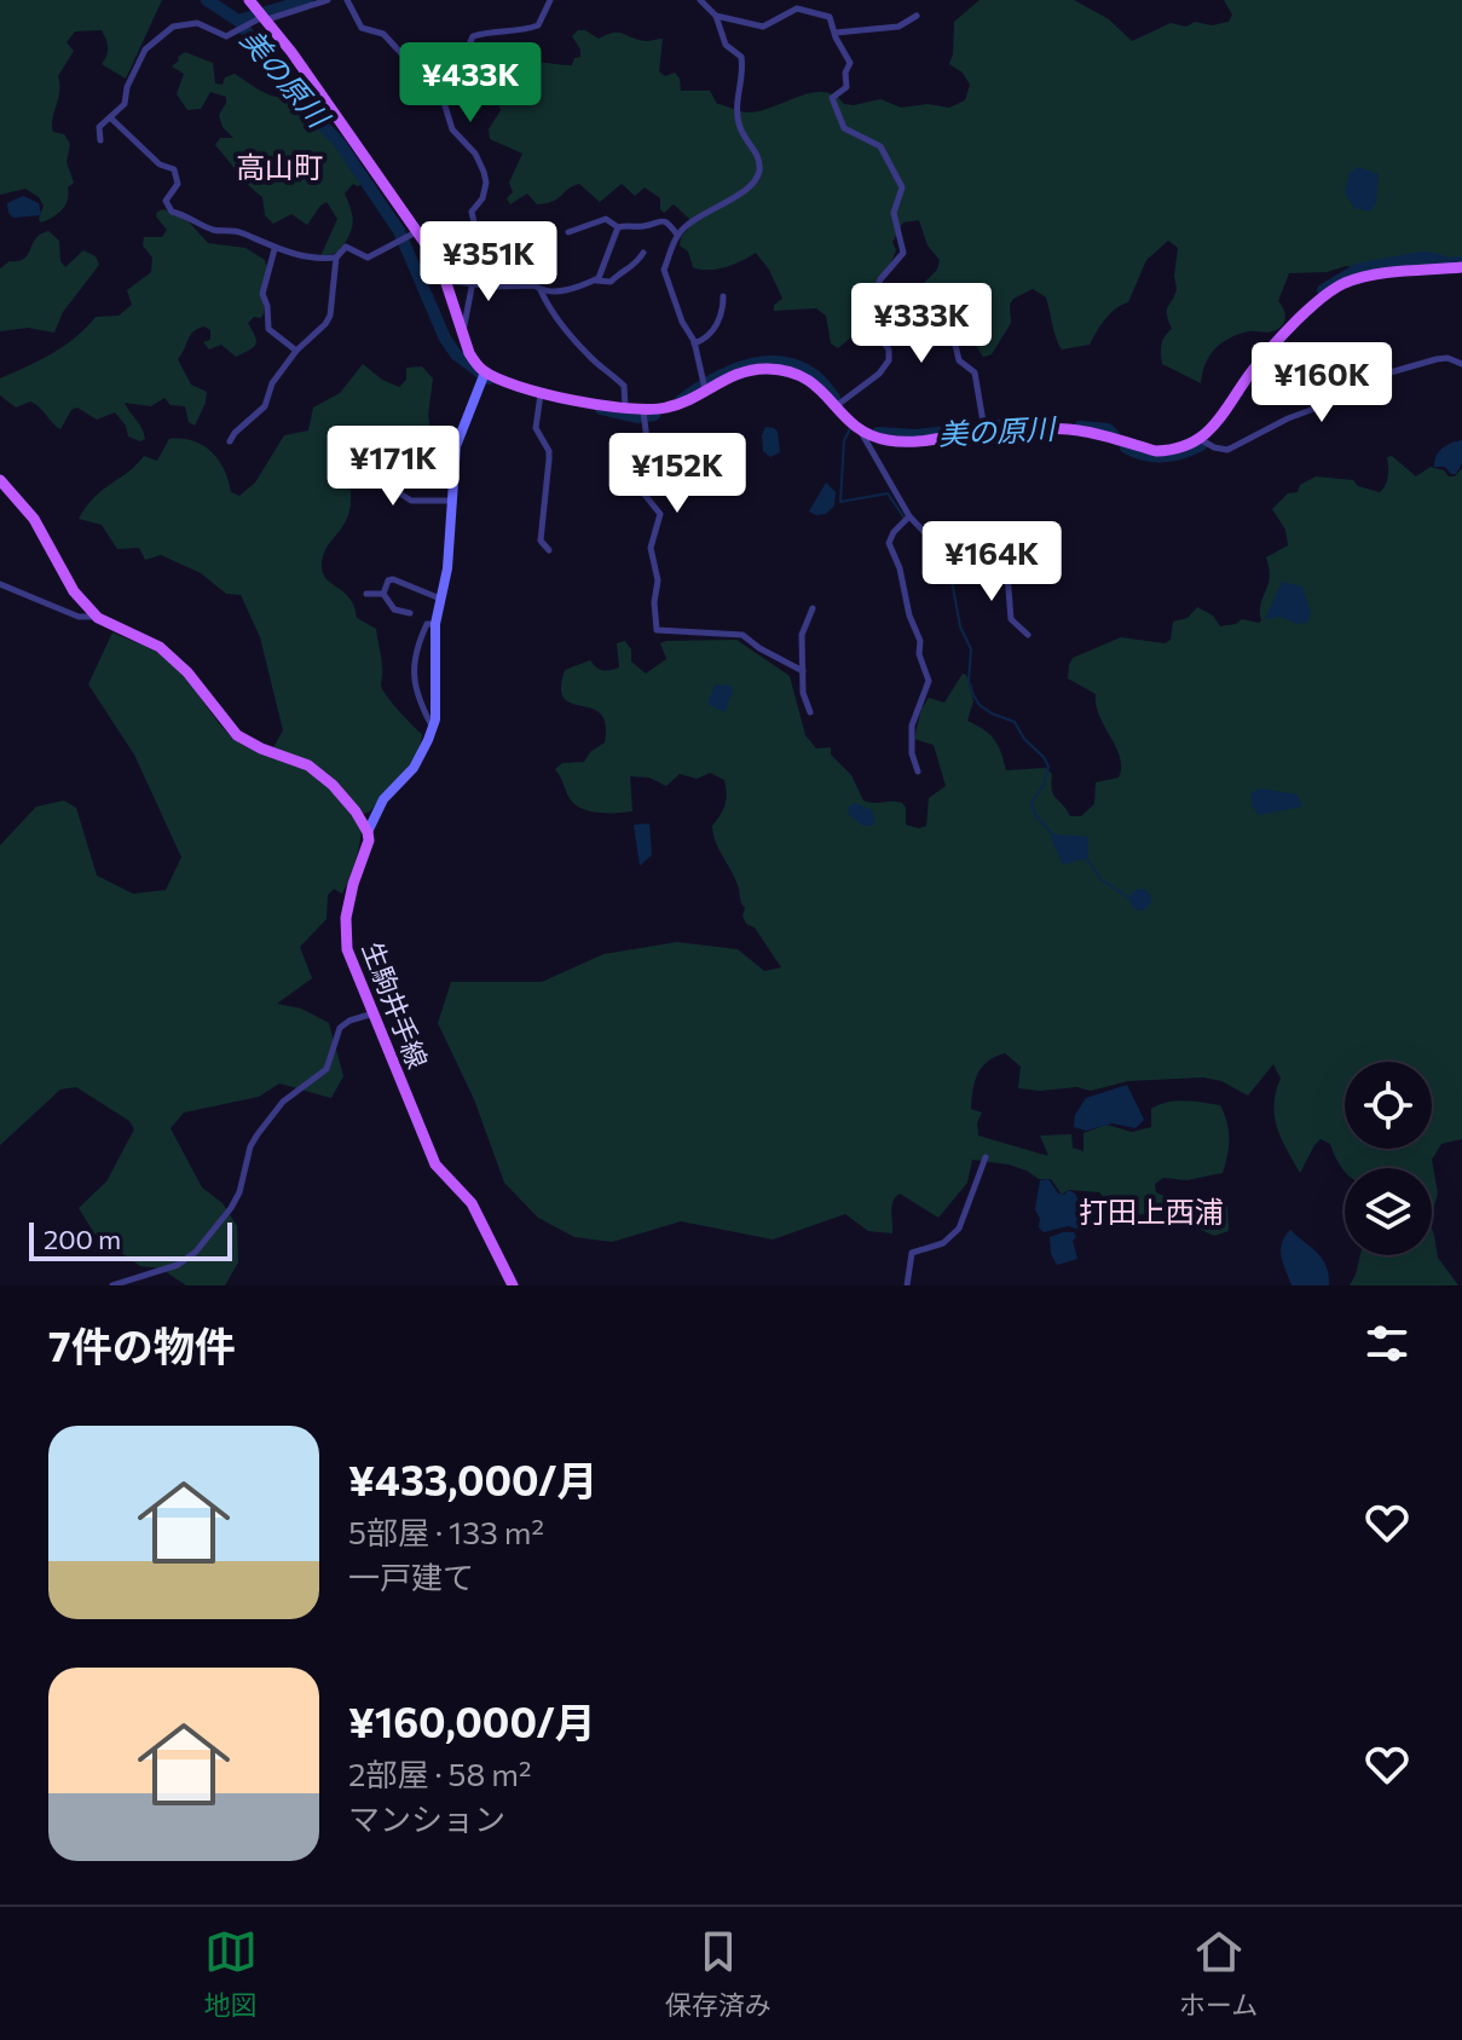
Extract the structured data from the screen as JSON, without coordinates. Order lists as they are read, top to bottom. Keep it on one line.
{"streets":{"main road":["生駒井手線"]},"districts":["高山町","打田上西浦"],"water":["美の原川"],"scale_bar":"200 m","page":{"price":["¥433K","¥351K","¥333K","¥160K","¥171K","¥152K","¥164K"],"scale":"200 m","heading":"7件の物件","list":[{"name":"¥433,000/月","note":"5部屋 · 133 m² · 一戸建て"},{"name":"¥160,000/月","note":"2部屋 · 58 m² · マンション"}],"tabs":["地図","保存済み","ホーム"]}}
